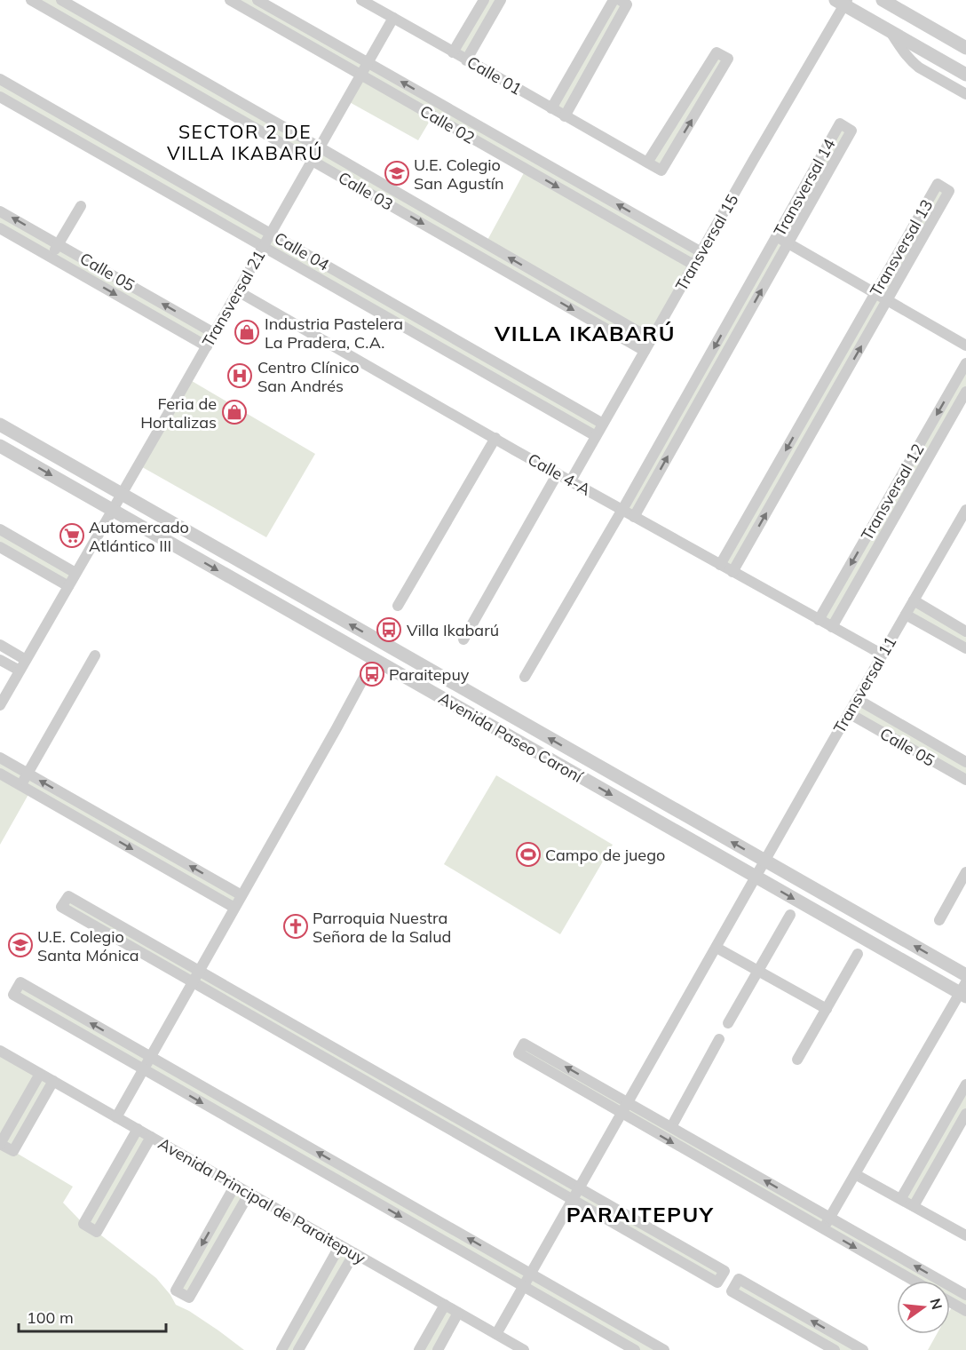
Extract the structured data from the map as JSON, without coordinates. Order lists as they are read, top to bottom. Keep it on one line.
{"streets":{"street":["Calle 01","Calle 02","Transversal 14","Calle 03","Transversal 15","Transversal 13","Calle 04","Calle 05","Transversal 21","Calle 4-A","Transversal 12","Transversal 11","Avenida Paseo Caroní","Avenida Principal de Paraitepuy"]},"crossings":[["Calle 01","Transversal 21"],["Calle 02","Transversal 15"],["Calle 02","Transversal 21"],["Transversal 14","Calle 4-A"],["Calle 03","Transversal 15"],["Calle 03","Transversal 21"],["Transversal 15","Calle 04"],["Transversal 15","Calle 4-A"],["Transversal 13","Calle 4-A"],["Calle 04","Transversal 21"],["Calle 05","Transversal 21"],["Calle 05","Transversal 11"],["Transversal 21","Calle 4-A"],["Transversal 21","Avenida Paseo Caroní"],["Calle 4-A","Transversal 12"],["Calle 4-A","Transversal 11"],["Transversal 11","Avenida Paseo Caroní"],["Transversal 11","Avenida Principal de Paraitepuy"]],"districts":["SECTOR 2 DE VILLA IKABARÚ","VILLA IKABARÚ","PARAITEPUY"],"places":{"school or university":["U.E. Colegio San Agustín","U.E. Colegio Santa Mónica"],"shop":["Industria Pastelera La Pradera, C.A.","Feria de Hortalizas"],"hospital":["Centro Clínico San Andrés"],"supermarket":["Automercado Atlántico III"],"bus stop":["Villa Ikabarú","Paraitepuy"],"sports":["Campo de juego"],"church":["Parroquia Nuestra Señora de la Salud"]},"scale_bar":"100 m","north":"right"}
